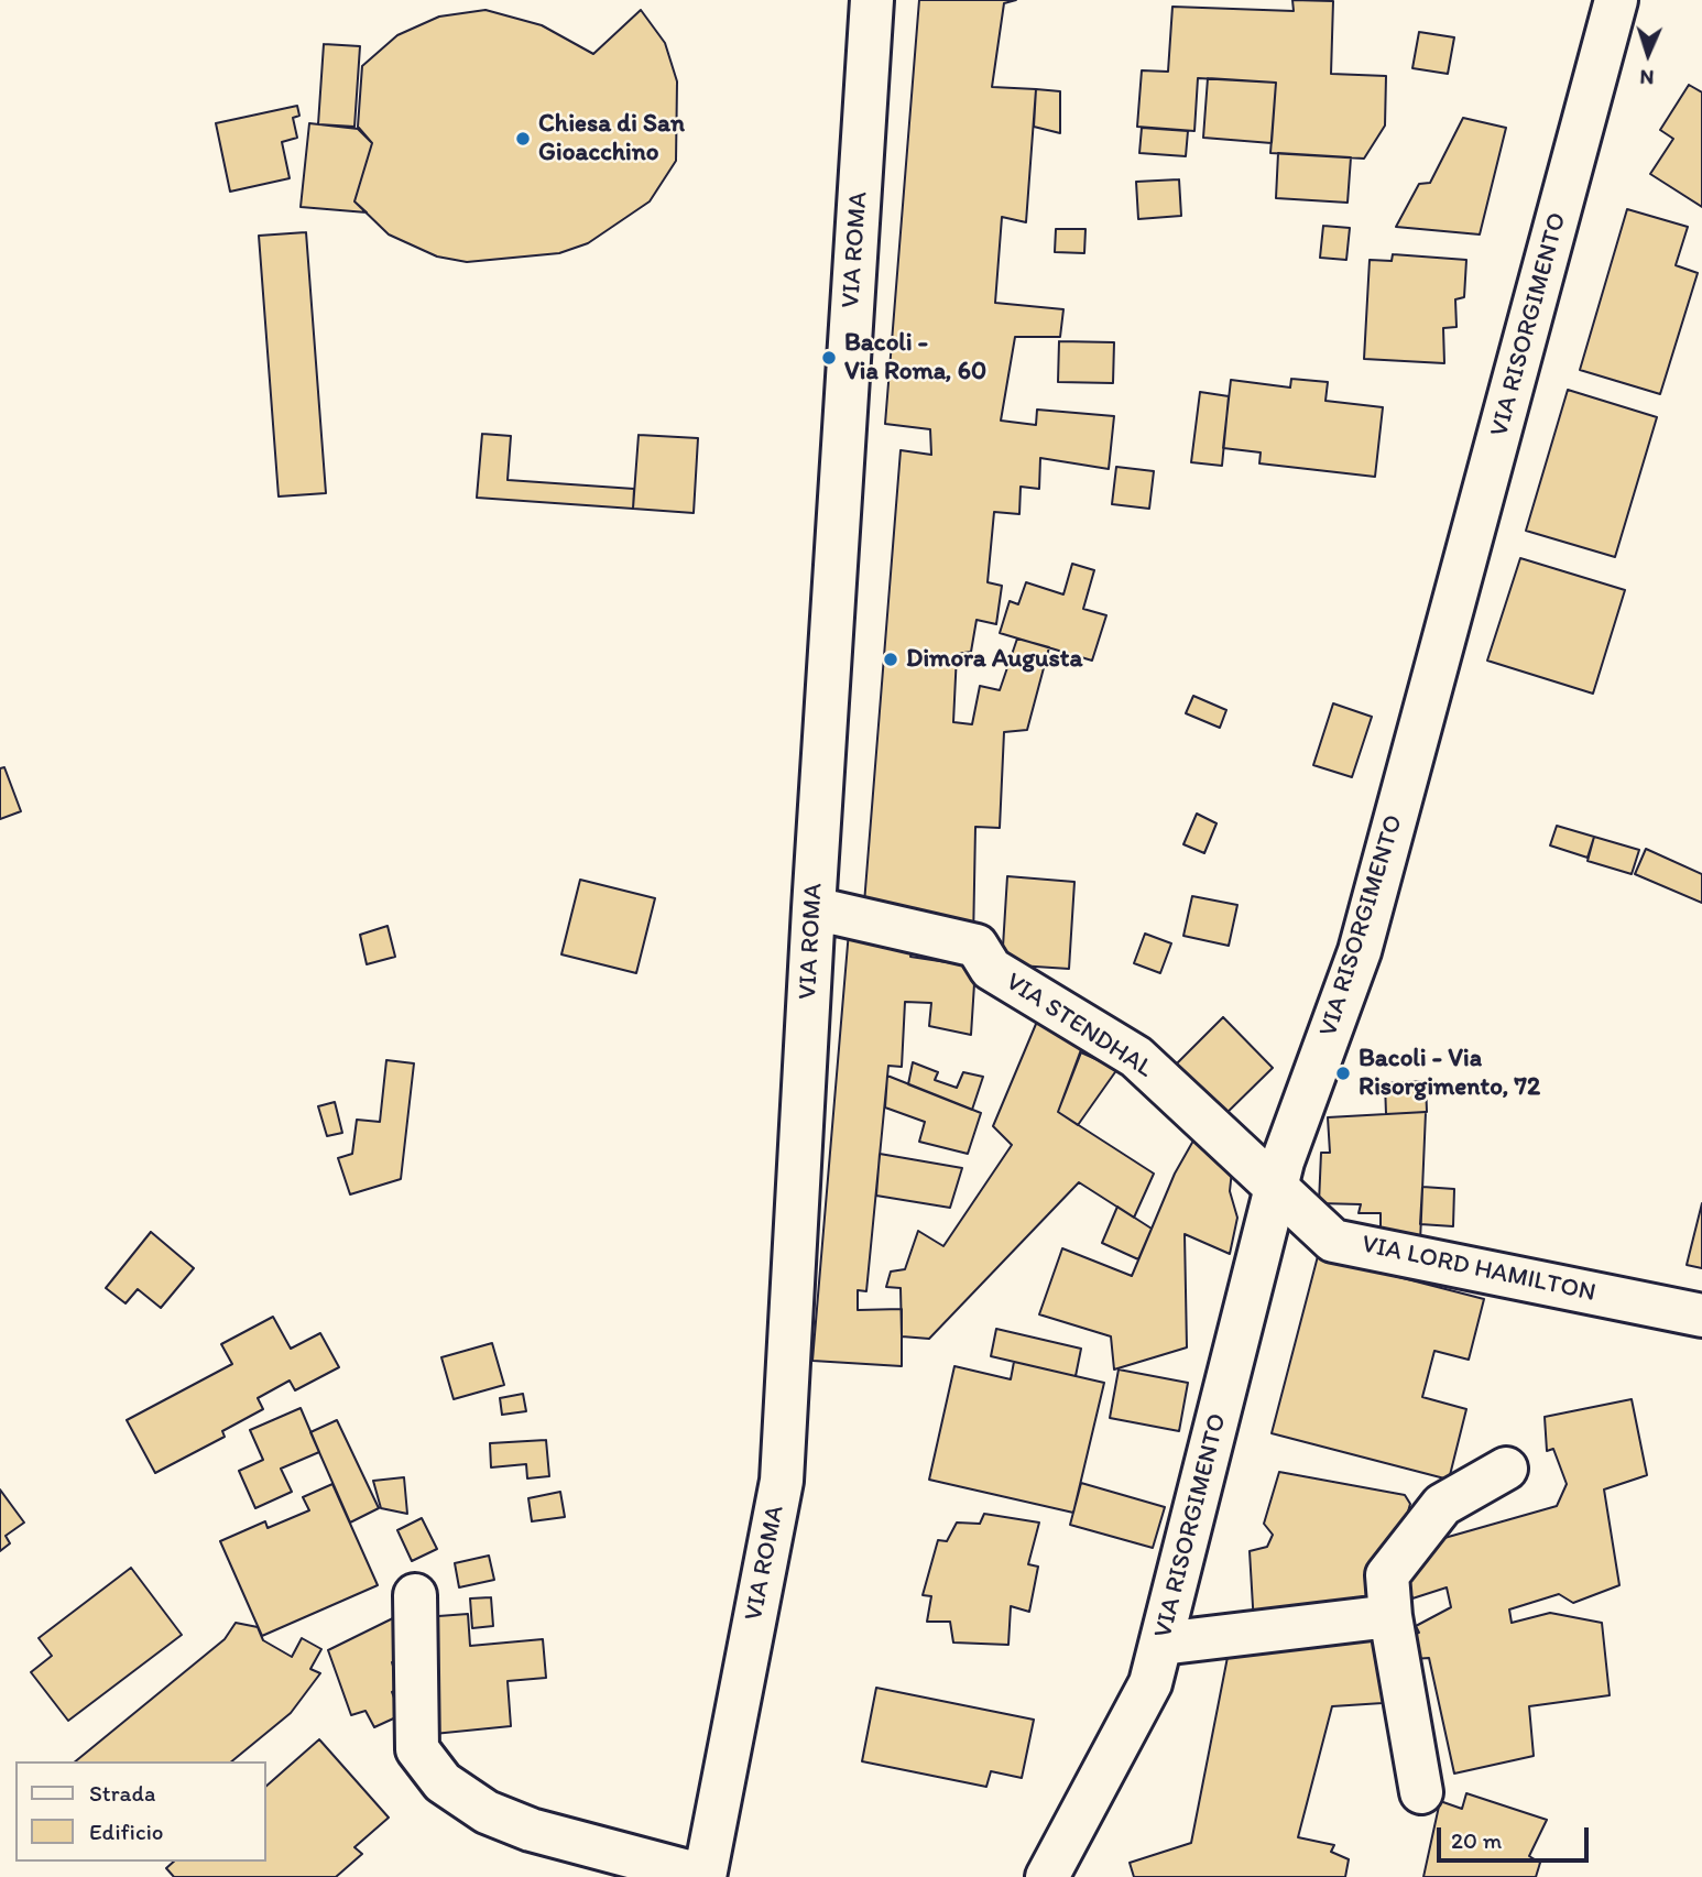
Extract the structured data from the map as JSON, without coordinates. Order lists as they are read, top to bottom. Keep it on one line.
{"streets":{"street":["VIA ROMA","VIA RISORGIMENTO","VIA STENDHAL","VIA LORD HAMILTON"]},"crossings":[["VIA ROMA","VIA STENDHAL"],["VIA RISORGIMENTO","VIA STENDHAL"],["VIA RISORGIMENTO","VIA LORD HAMILTON"],["VIA STENDHAL","VIA LORD HAMILTON"]],"places":["Chiesa di San Gioacchino","Bacoli - Via Roma, 60","Dimora Augusta","Bacoli - Via Risorgimento, 72"],"legend":["Strada","Edificio"],"scale_bar":"20 m","north":"bottom"}
